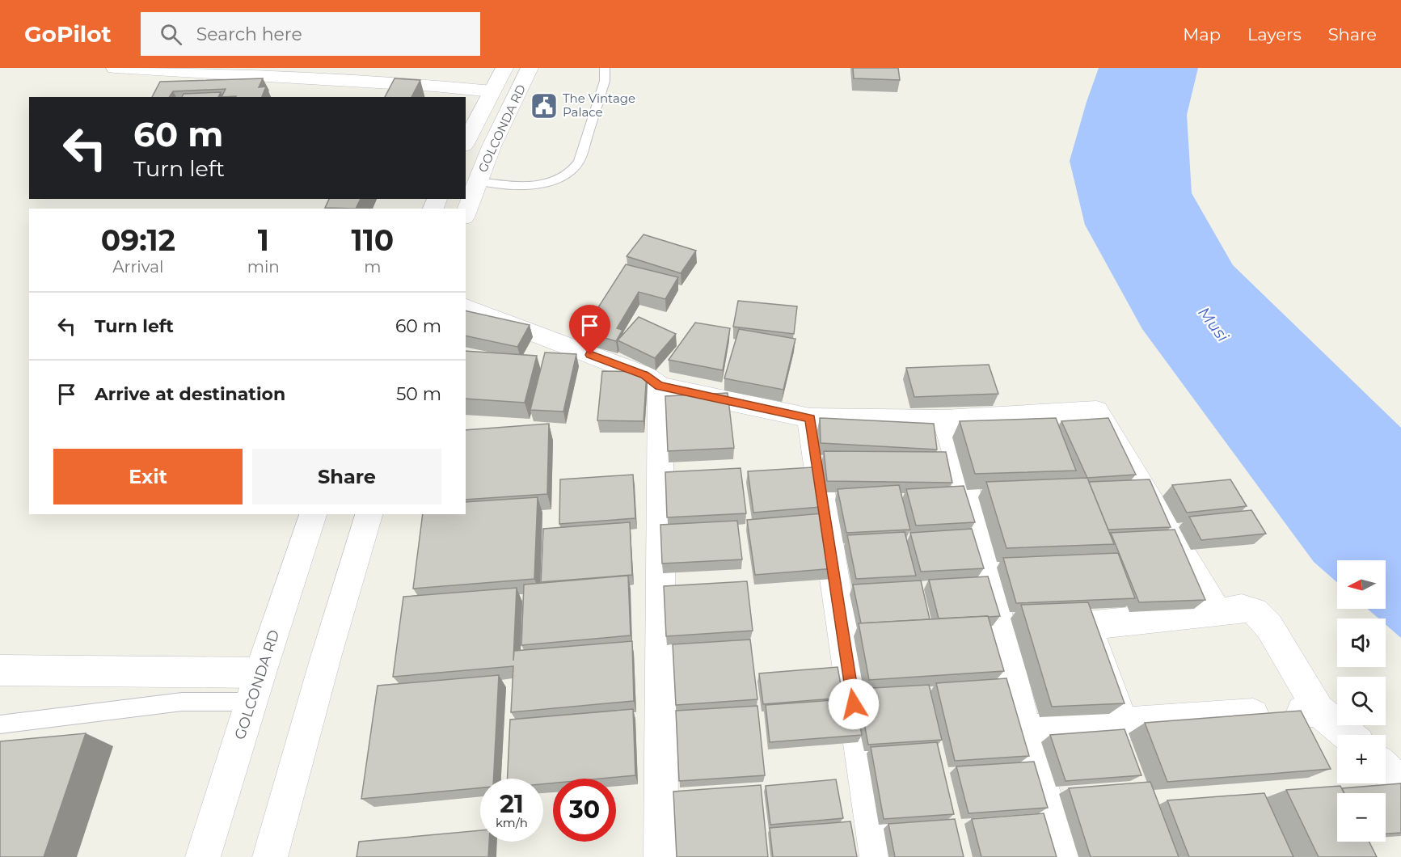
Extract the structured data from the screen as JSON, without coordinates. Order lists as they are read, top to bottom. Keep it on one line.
{"streets":{"street":["GOLCONDA RD"]},"water":["Musi"],"places":{"public building":["The Vintage Palace"]},"north":"left","page":{"header":"GoPilot","search":"Search here","nav":["Map","Layers","Share"],"turn":["60 m","Turn left"],"eta":["09:12","Arrival","1","min","110","m"],"list":[{"name":"Turn left","value":"60 m"},{"name":"Arrive at destination","value":"50 m"}],"buttons":["Exit","Share"],"map_buttons":["+","−"],"speed":"21 km/h","limit":"30"}}
